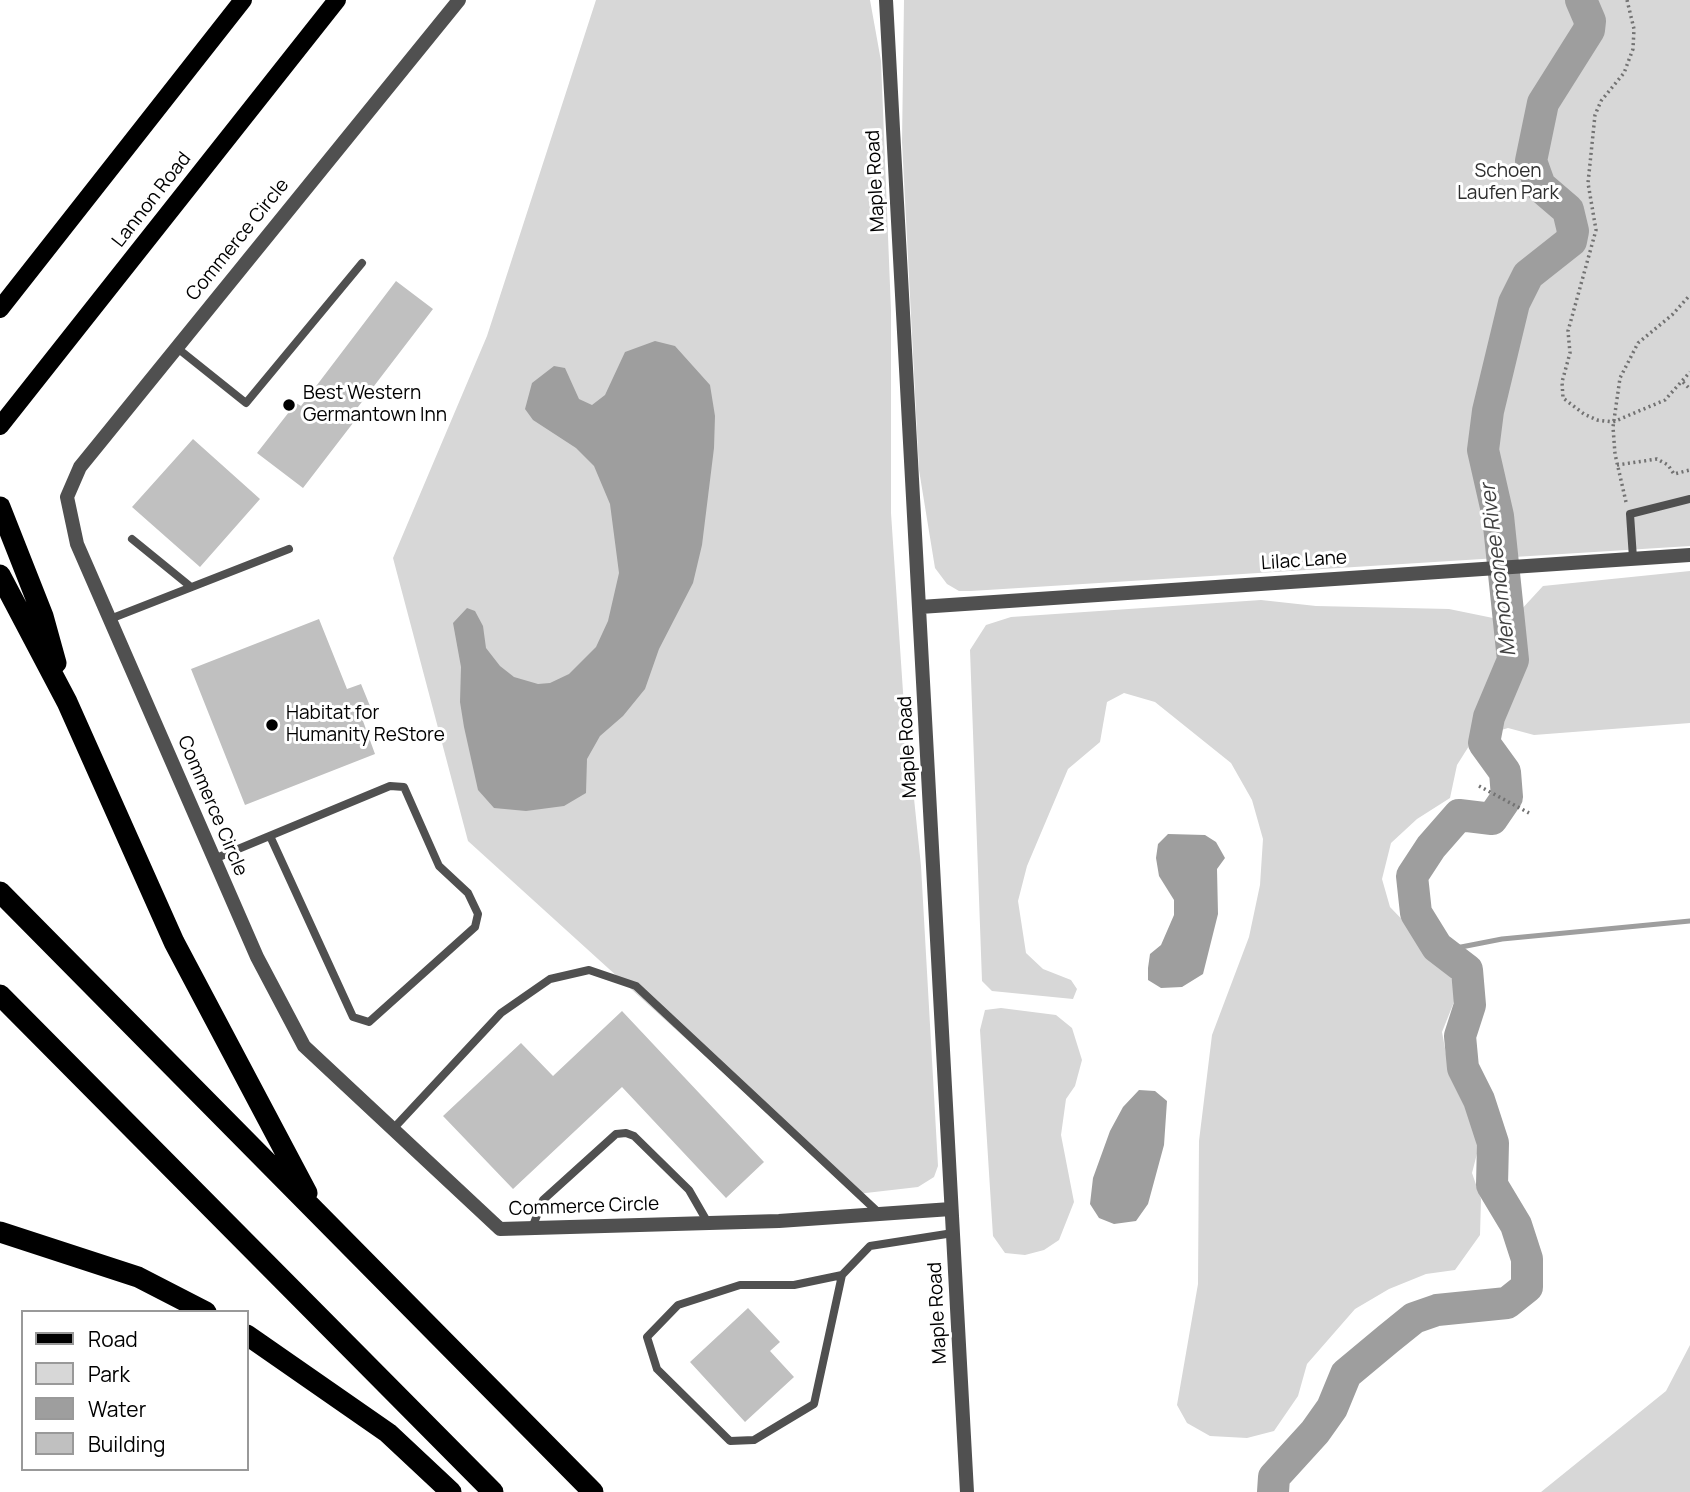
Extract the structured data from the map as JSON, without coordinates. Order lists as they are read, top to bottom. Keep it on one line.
{"streets":{"main road":["Lannon Road"],"street":["Maple Road","Commerce Circle","Lilac Lane"]},"crossings":[["Maple Road","Commerce Circle"],["Maple Road","Lilac Lane"]],"water":["Menomonee River"],"parks":["Schoen Laufen Park"],"places":["Best Western Germantown Inn","Habitat for Humanity ReStore"],"legend":["Road","Park","Water","Building"]}
